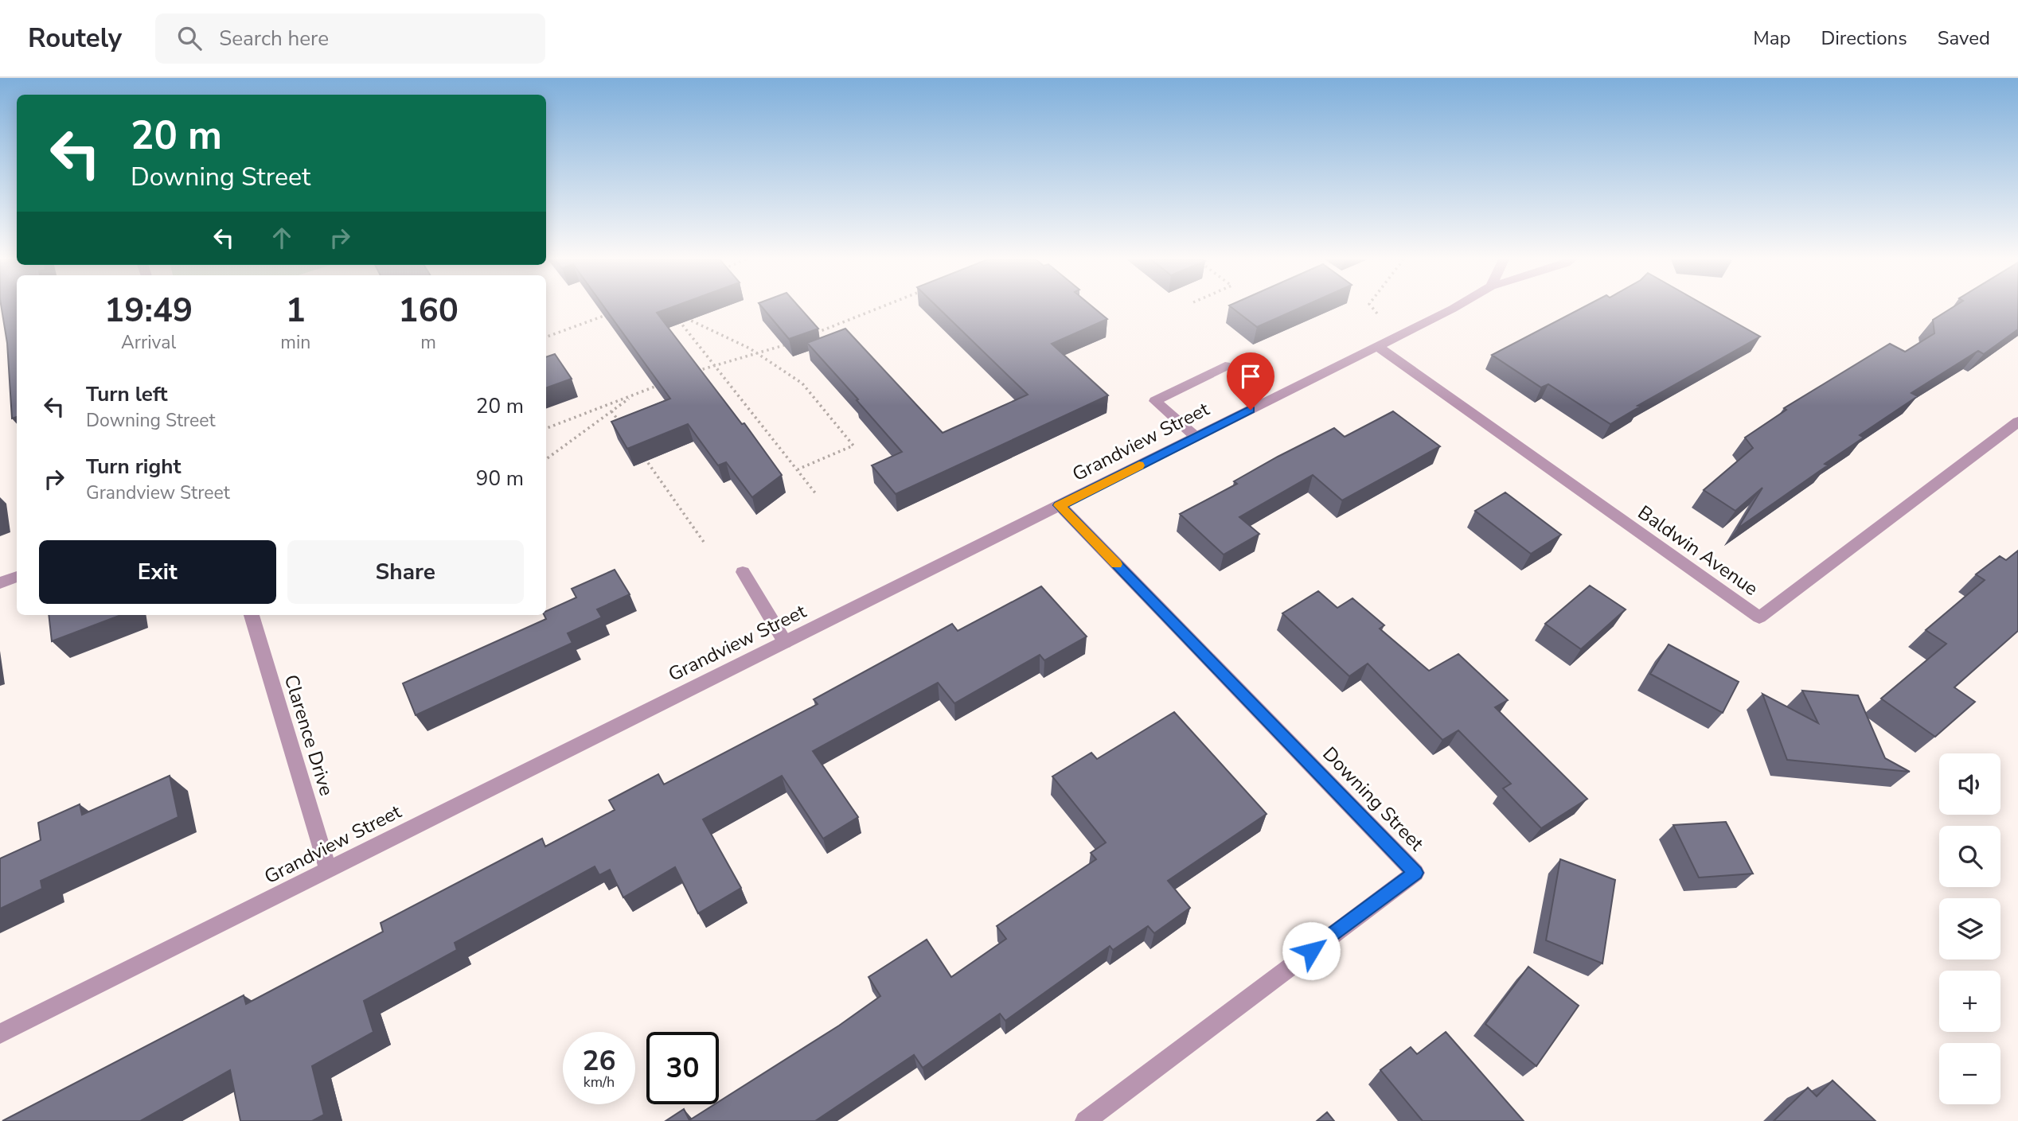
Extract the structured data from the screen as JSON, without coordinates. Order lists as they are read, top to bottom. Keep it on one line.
{"streets":{"street":["Grandview Street","Baldwin Avenue","Clarence Drive","Downing Street"]},"crossings":[["Grandview Street","Baldwin Avenue"],["Grandview Street","Clarence Drive"],["Grandview Street","Downing Street"]],"page":{"header":"Routely","search":"Search here","nav":["Map","Directions","Saved"],"turn":["20 m","Downing Street"],"eta":["19:49","Arrival","1","min","160","m"],"list":[{"name":"Turn left","note":"Downing Street","value":"20 m"},{"name":"Turn right","note":"Grandview Street","value":"90 m"}],"buttons":["Exit","Share"],"map_buttons":["+","−"],"speed":"26 km/h","limit":"30"}}
